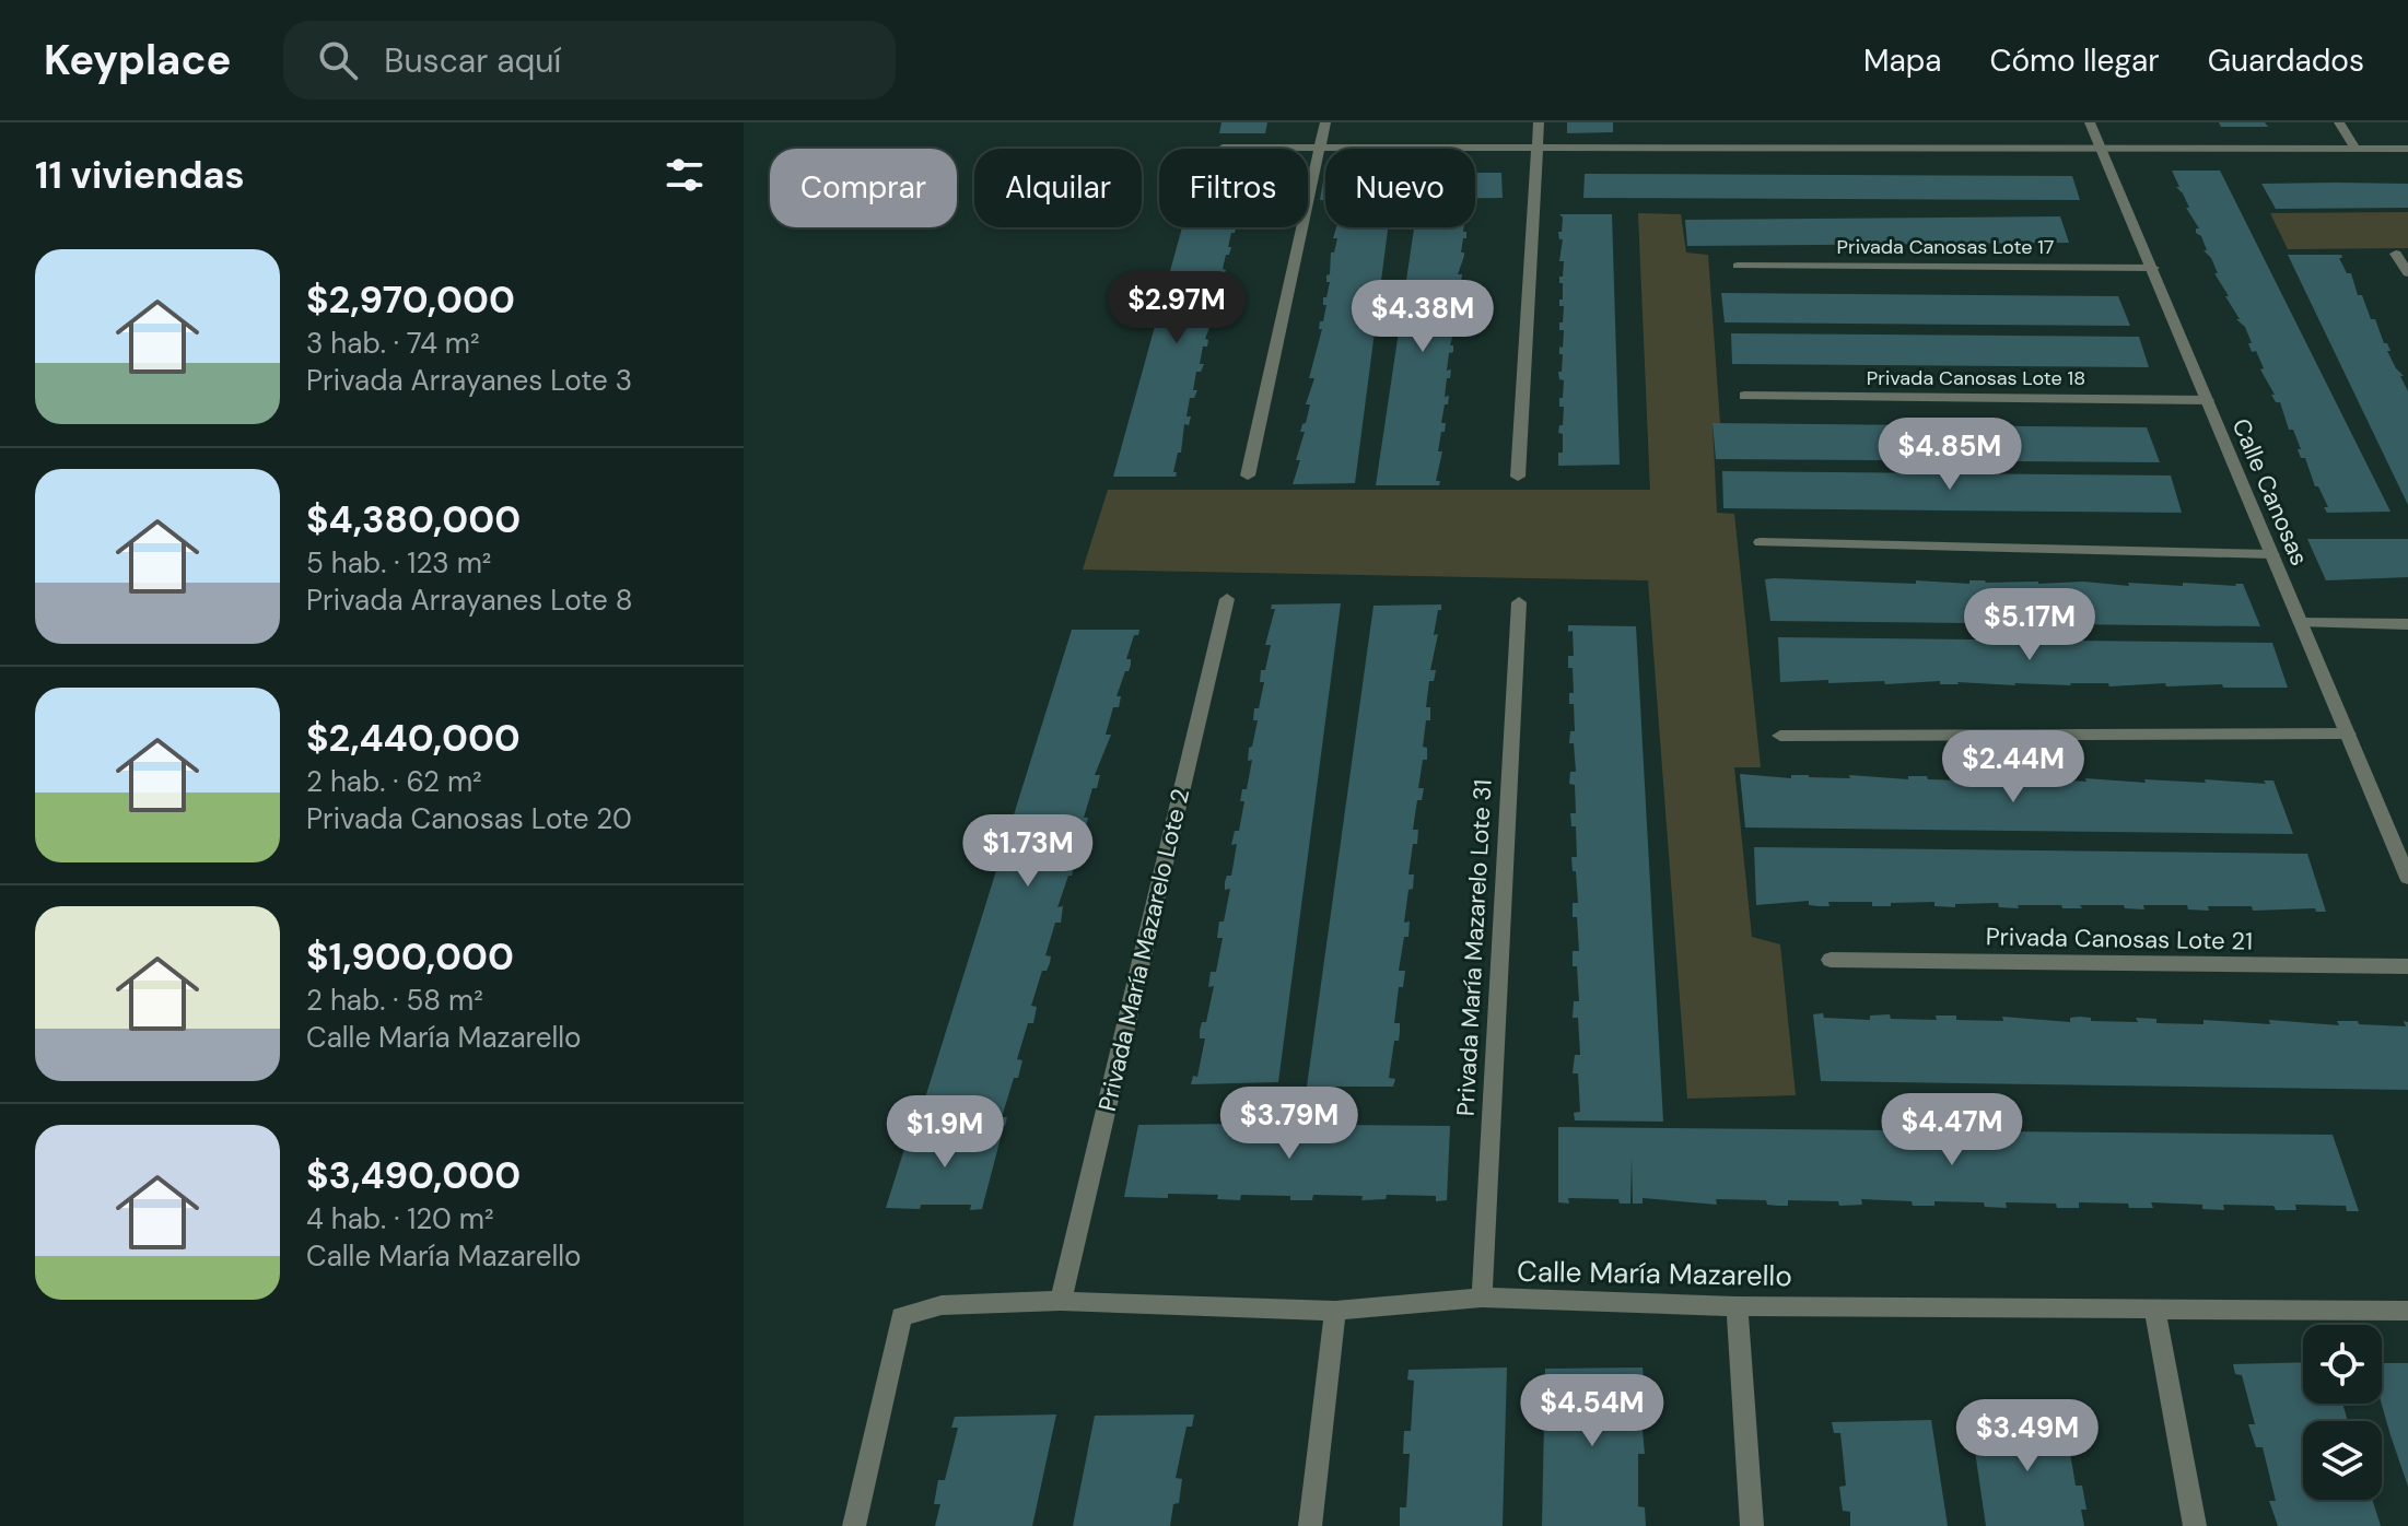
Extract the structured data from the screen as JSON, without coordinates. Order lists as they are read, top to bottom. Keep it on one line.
{"streets":{"street":["Privada Canosas Lote 17","Privada Canosas Lote 18","Calle Canosas","Privada Canosas Lote 21","Privada María Mazarelo Lote 31","Privada María Mazarelo Lote 2","Calle María Mazarello"]},"crossings":[["Privada Canosas Lote 17","Calle Canosas"],["Privada Canosas Lote 18","Calle Canosas"],["Privada María Mazarelo Lote 31","Calle María Mazarello"],["Privada María Mazarelo Lote 2","Calle María Mazarello"]],"page":{"header":"Keyplace","search":"Buscar aquí","nav":["Mapa","Cómo llegar","Guardados"],"heading":"11 viviendas","chip":["Comprar","Alquilar","Filtros","Nuevo"],"list":[{"name":"$2,970,000","note":"3 hab. · 74 m² · Privada Arrayanes Lote 3"},{"name":"$4,380,000","note":"5 hab. · 123 m² · Privada Arrayanes Lote 8"},{"name":"$2,440,000","note":"2 hab. · 62 m² · Privada Canosas Lote 20"},{"name":"$1,900,000","note":"2 hab. · 58 m² · Calle María Mazarello"},{"name":"$3,490,000","note":"4 hab. · 120 m² · Calle María Mazarello"}],"price":["$2.97M","$4.38M","$4.85M","$5.17M","$2.44M","$1.73M","$3.79M","$4.47M","$1.9M","$4.54M","$3.49M"]}}
